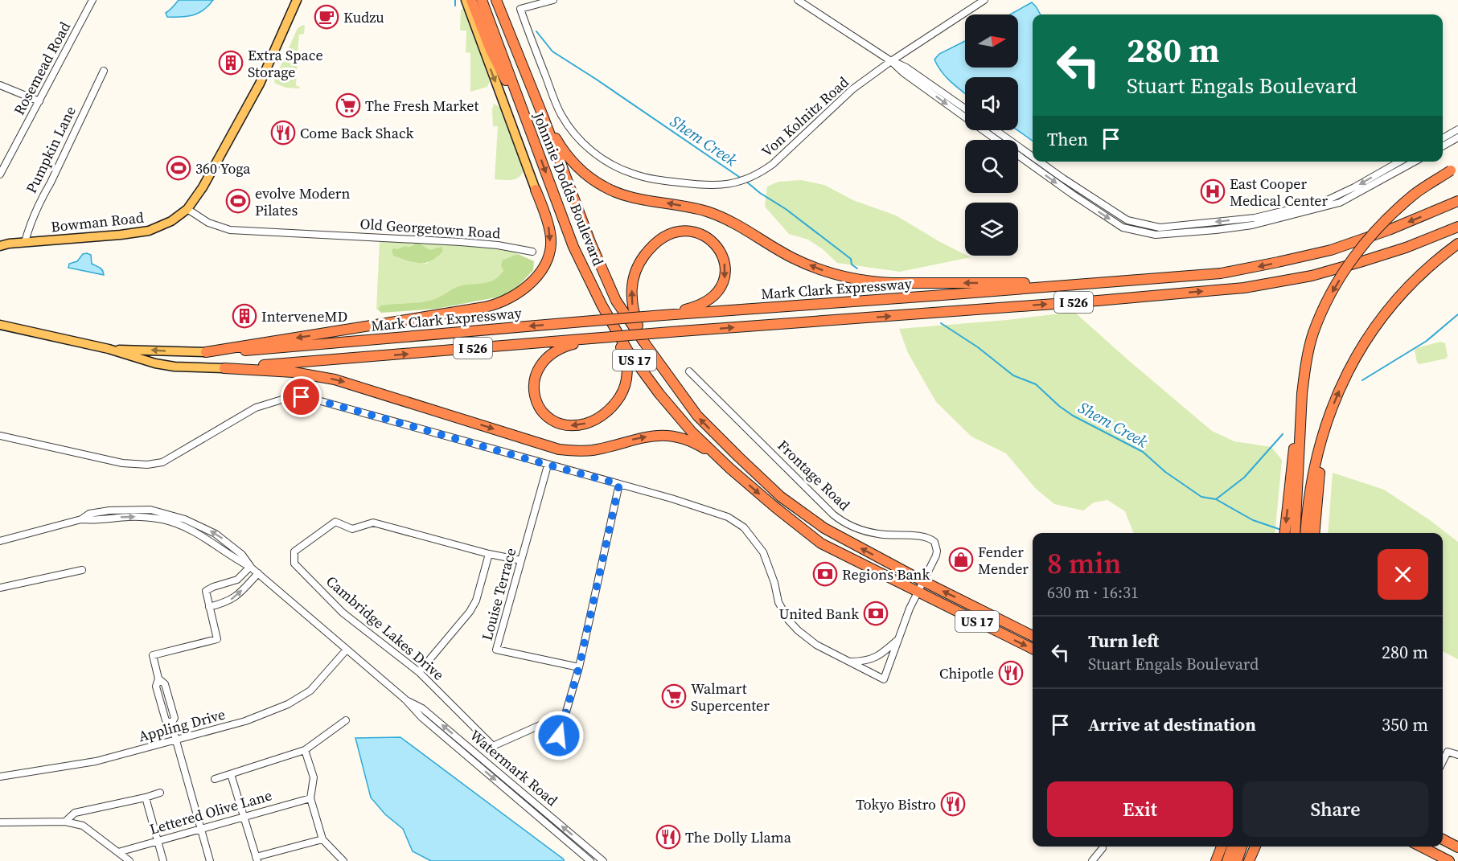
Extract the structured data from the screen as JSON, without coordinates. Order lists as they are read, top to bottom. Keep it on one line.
{"streets":{"highway":["Johnnie Dodds Boulevard","Mark Clark Expressway","I 526","US 17"],"main road":["Bowman Road"],"street":["Rosemead Road","Von Kolnitz Road","Pumpkin Lane","Old Georgetown Road","Frontage Road","Louise Terrace","Cambridge Lakes Drive","Appling Drive","Watermark Road","Lettered Olive Lane"]},"crossings":[["Pumpkin Lane","Bowman Road"],["Johnnie Dodds Boulevard","US 17"],["Johnnie Dodds Boulevard","Frontage Road"],["Bowman Road","Old Georgetown Road"],["US 17","Frontage Road"],["Louise Terrace","Cambridge Lakes Drive"],["Appling Drive","Watermark Road"]],"water":["Shem Creek"],"places":{"cafe":["Kudzu"],"building":["Extra Space Storage","InterveneMD"],"supermarket":["The Fresh Market","Walmart Supercenter"],"restaurant":["Come Back Shack","Chipotle","Tokyo Bistro","The Dolly Llama"],"sports":["360 Yoga","evolve Modern Pilates"],"hospital":["East Cooper Medical Center"],"shop":["Fender Mender"],"bank":["Regions Bank","United Bank"]},"north":"right","page":{"turn":["280 m","Stuart Engals Boulevard"],"then":"Then","heading":["8 min","630 m · 16:31"],"list":[{"name":"Turn left","note":"Stuart Engals Boulevard","value":"280 m"},{"name":"Arrive at destination","value":"350 m"}],"buttons":["Exit","Share"]}}
